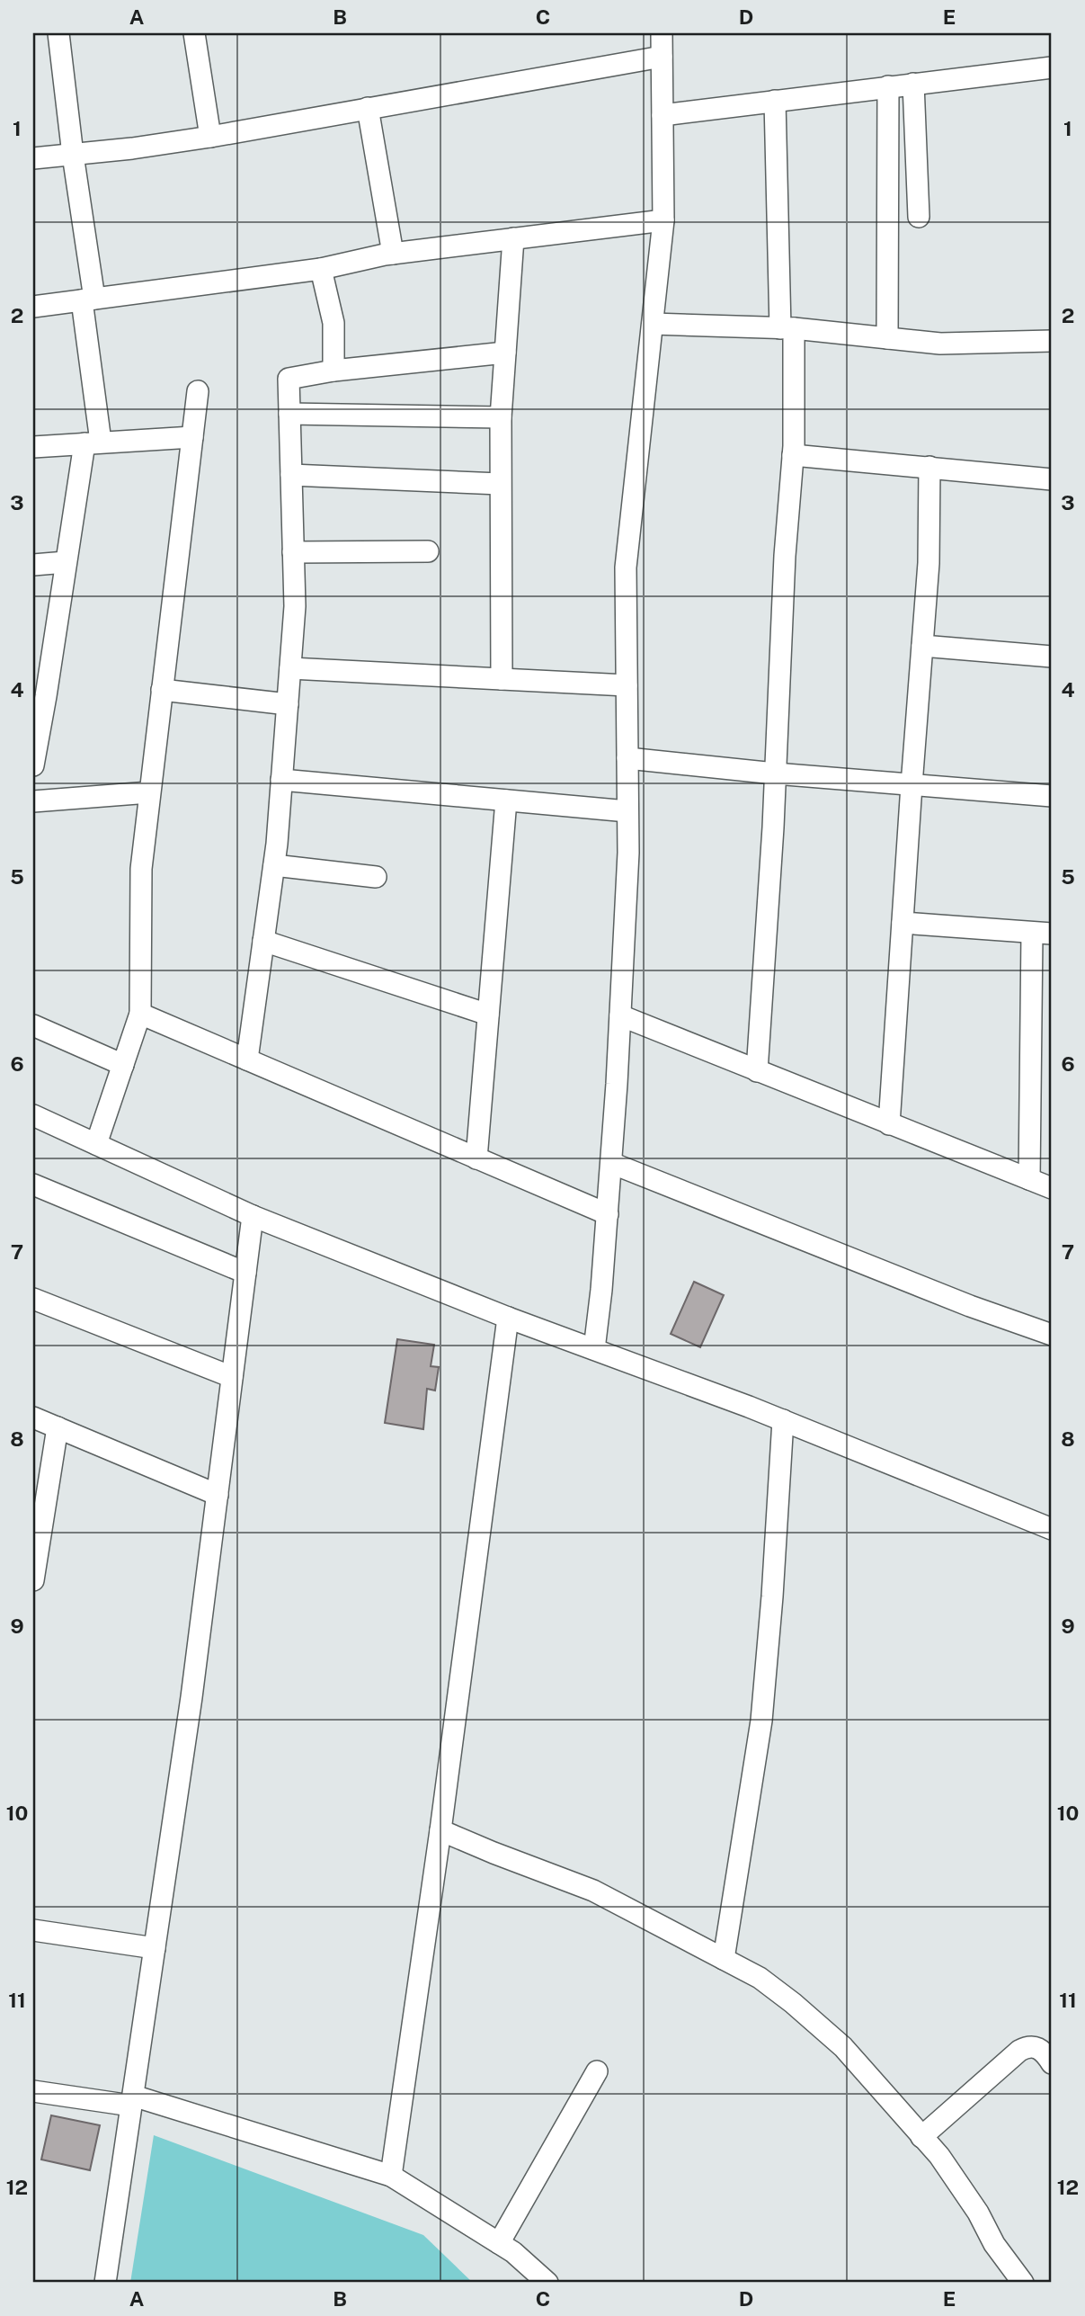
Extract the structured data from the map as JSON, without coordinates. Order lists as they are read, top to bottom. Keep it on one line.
{"grid":{"columns":["A","B","C","D","E"],"rows":["1","2","3","4","5","6","7","8","9","10","11","12"]}}
